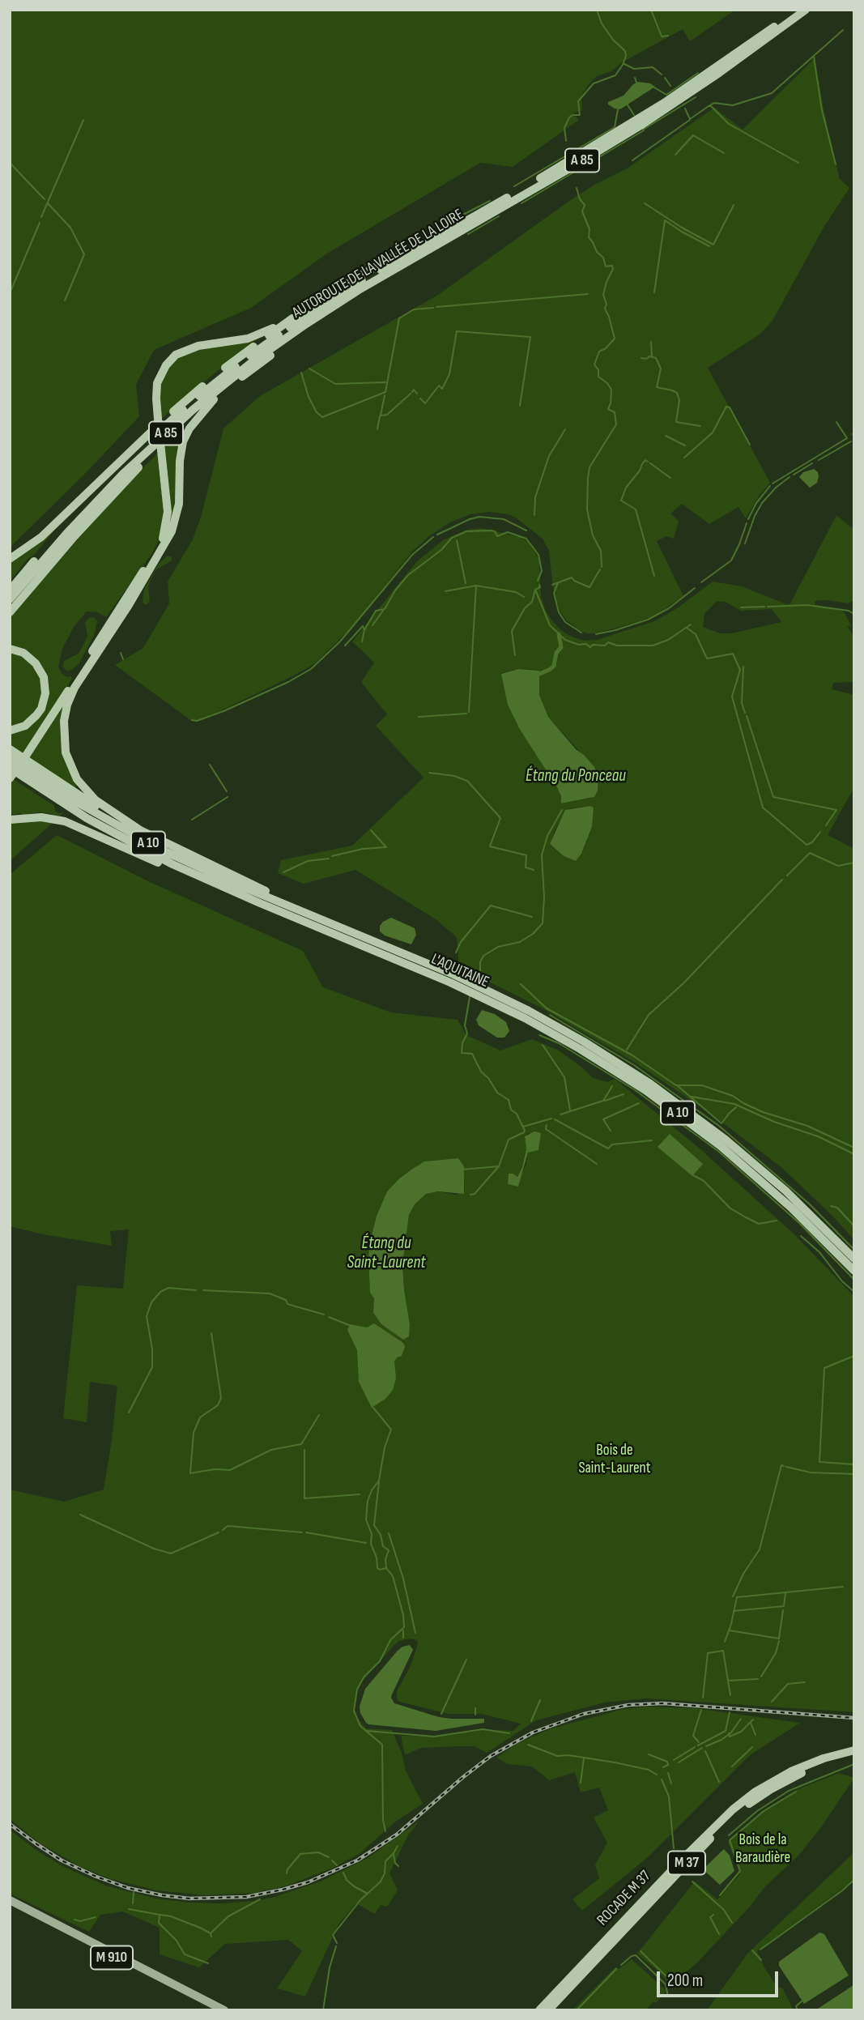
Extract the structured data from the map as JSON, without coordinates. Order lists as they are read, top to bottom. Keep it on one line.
{"streets":{"highway":["A 85","AUTOROUTE DE LA VALLÉE DE LA LOIRE","A 10","L'AQUITAINE","M 37","ROCADE M 37"],"main road":["M 910"]},"water":["Étang du Ponceau","Étang du Saint-Laurent"],"parks":["Bois de Saint-Laurent","Bois de la Baraudière"],"scale_bar":"200 m"}
